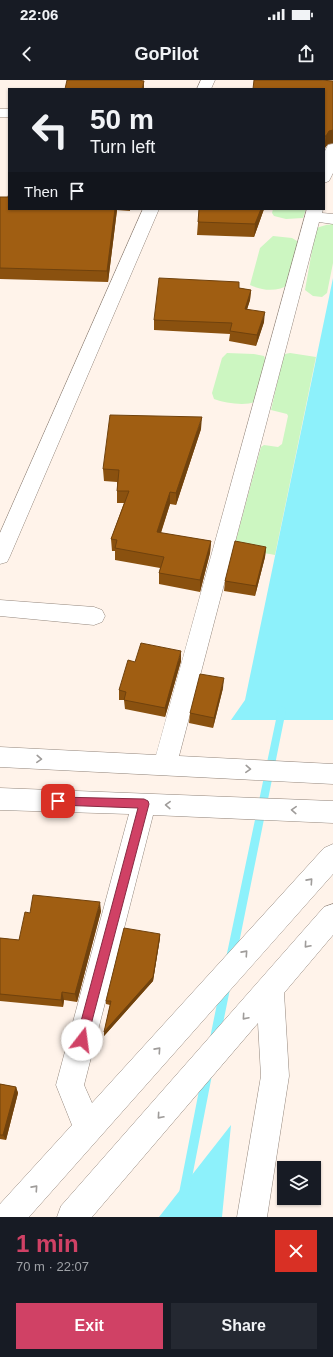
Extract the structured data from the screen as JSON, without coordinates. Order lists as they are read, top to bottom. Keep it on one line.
{"page":{"status":"22:06","header":"GoPilot","turn":["50 m","Turn left"],"then":"Then","heading":["1 min","70 m · 22:07"],"buttons":["Exit","Share"]}}
